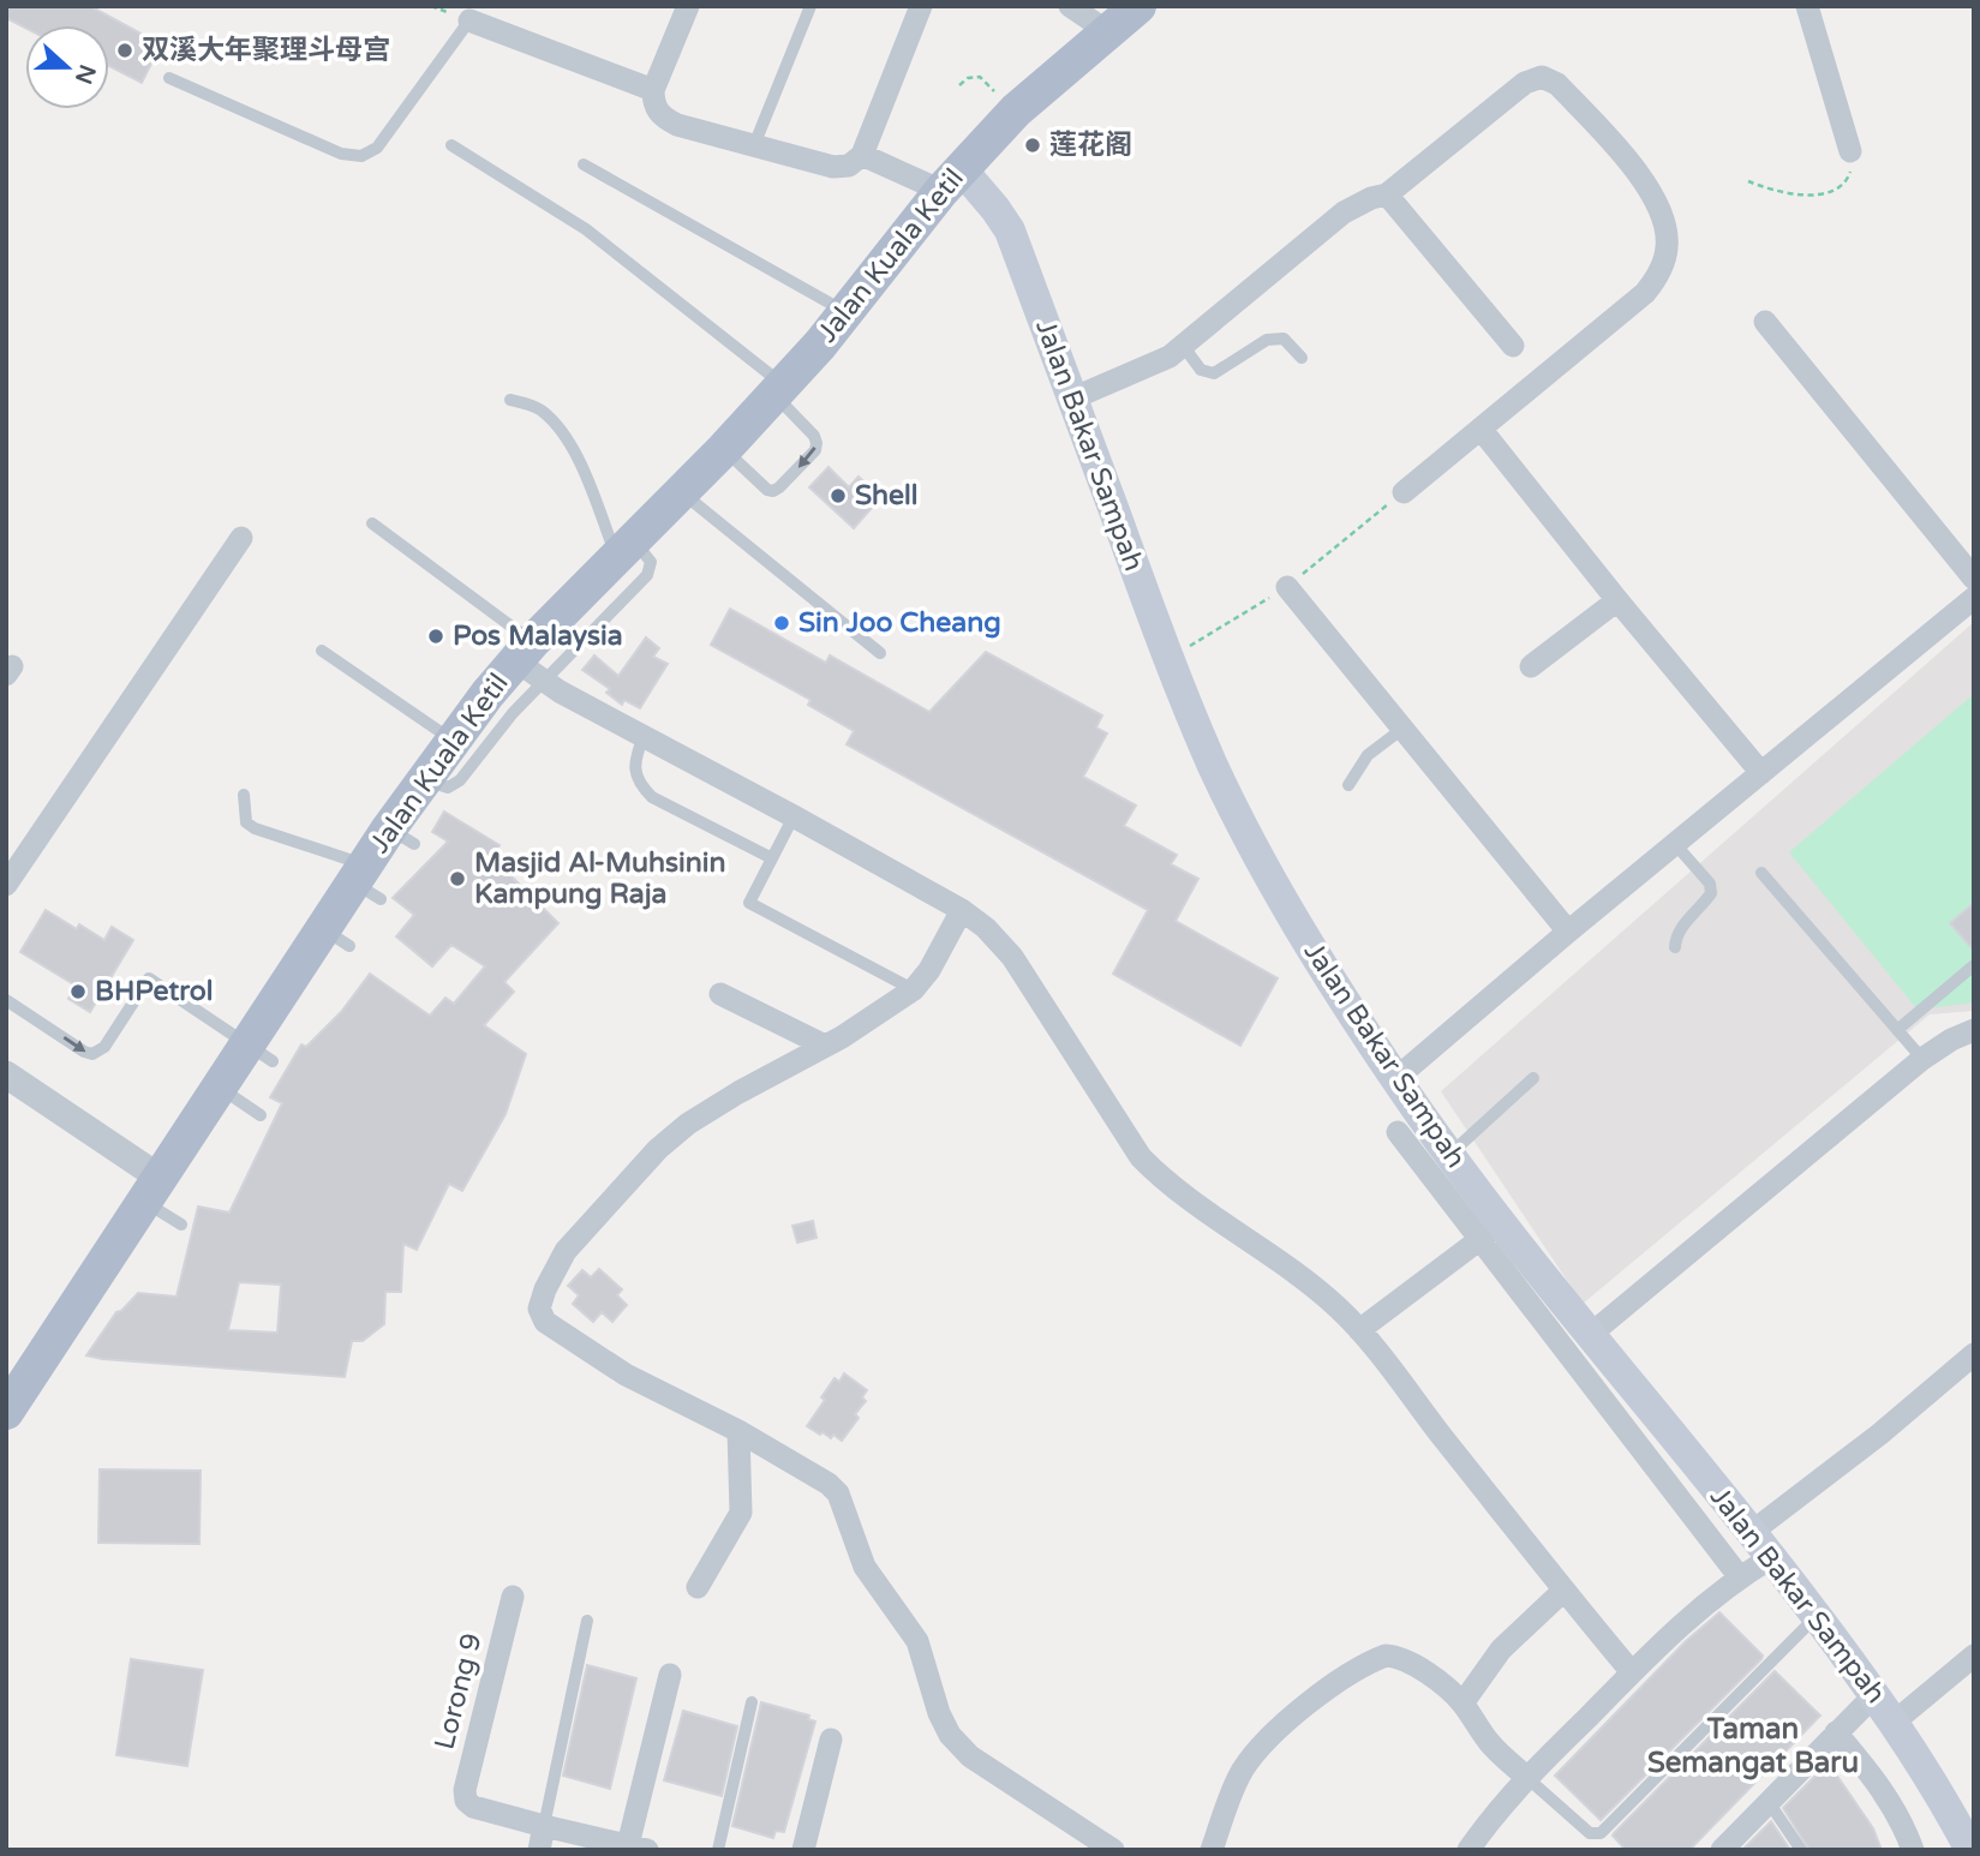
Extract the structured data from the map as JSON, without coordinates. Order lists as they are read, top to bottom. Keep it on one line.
{"streets":{"main road":["Jalan Kuala Ketil","Jalan Bakar Sampah"],"street":["Lorong 9"]},"crossings":[["Jalan Kuala Ketil","Jalan Bakar Sampah"]],"districts":["Taman Semangat Baru"],"places":["双溪大年聚理斗母宫","莲花阁","Shell","Sin Joo Cheang","Pos Malaysia","Masjid Al-Muhsinin Kampung Raja","BHPetrol"],"north":"right"}
